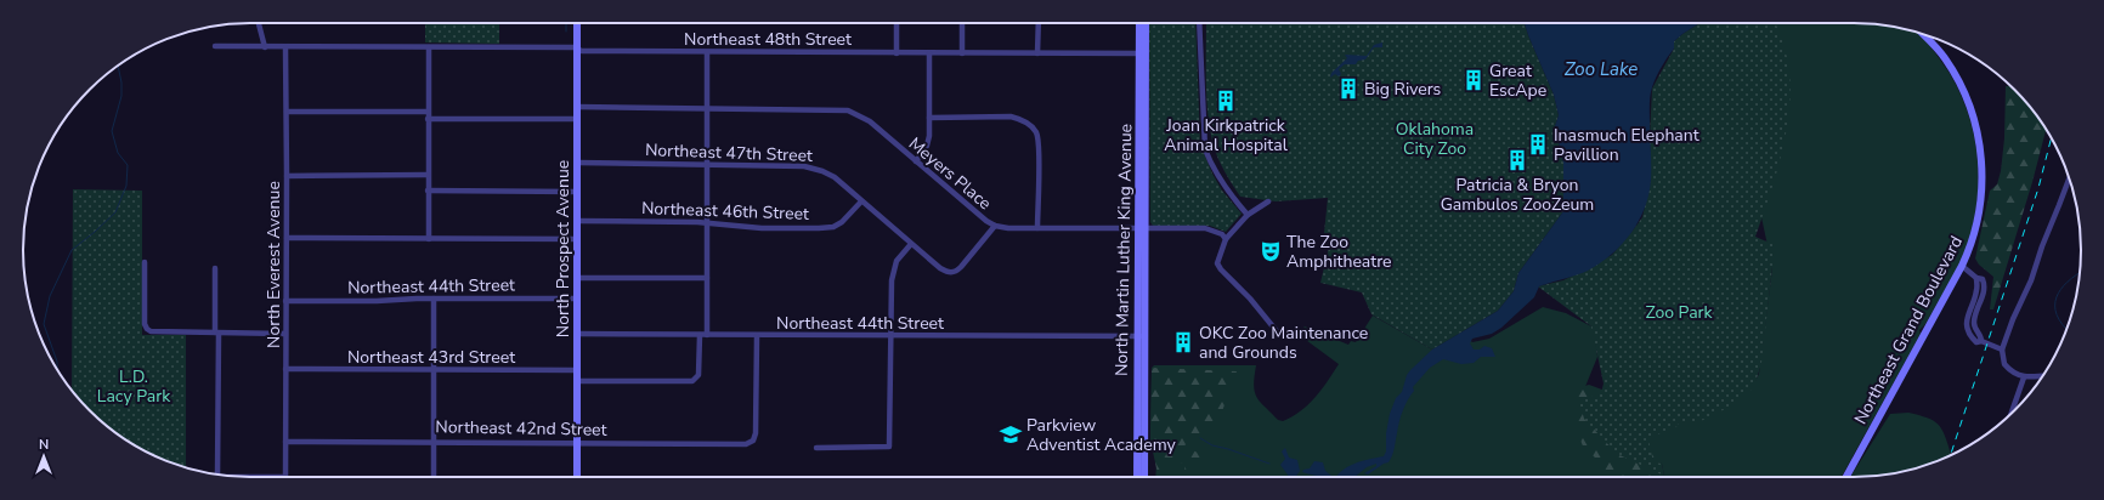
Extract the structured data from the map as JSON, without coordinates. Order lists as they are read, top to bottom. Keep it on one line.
{"streets":{"street":["Northeast 48th Street","Northeast 47th Street","Meyers Place","Northeast 46th Street","North Prospect Avenue","North Martin Luther King Avenue","North Everest Avenue","Northeast 44th Street","Northeast Grand Boulevard","Northeast 43rd Street","Northeast 42nd Street"]},"crossings":[["Northeast 48th Street","North Prospect Avenue"],["Northeast 48th Street","North Martin Luther King Avenue"],["Northeast 48th Street","North Everest Avenue"],["Northeast 47th Street","Meyers Place"],["Northeast 47th Street","Northeast 46th Street"],["Northeast 47th Street","North Prospect Avenue"],["Meyers Place","North Prospect Avenue"],["Meyers Place","North Martin Luther King Avenue"],["Northeast 46th Street","North Prospect Avenue"],["North Prospect Avenue","Northeast 44th Street"],["North Prospect Avenue","Northeast 43rd Street"],["North Prospect Avenue","Northeast 42nd Street"],["North Martin Luther King Avenue","Northeast 44th Street"],["North Everest Avenue","Northeast 44th Street"],["North Everest Avenue","Northeast 43rd Street"],["North Everest Avenue","Northeast 42nd Street"],["Northeast 44th Street","Northeast 42nd Street"]],"water":["Zoo Lake"],"parks":["Oklahoma City Zoo","Zoo Park","L.D. Lacy Park"],"places":{"building":["Great EscApe","Big Rivers","Joan Kirkpatrick Animal Hospital","Inasmuch Elephant Pavillion","Patricia & Bryon Gambulos ZooZeum","OKC Zoo Maintenance and Grounds"],"theatre":["The Zoo Amphitheatre"],"school or university":["Parkview Adventist Academy"]},"north":"top"}
